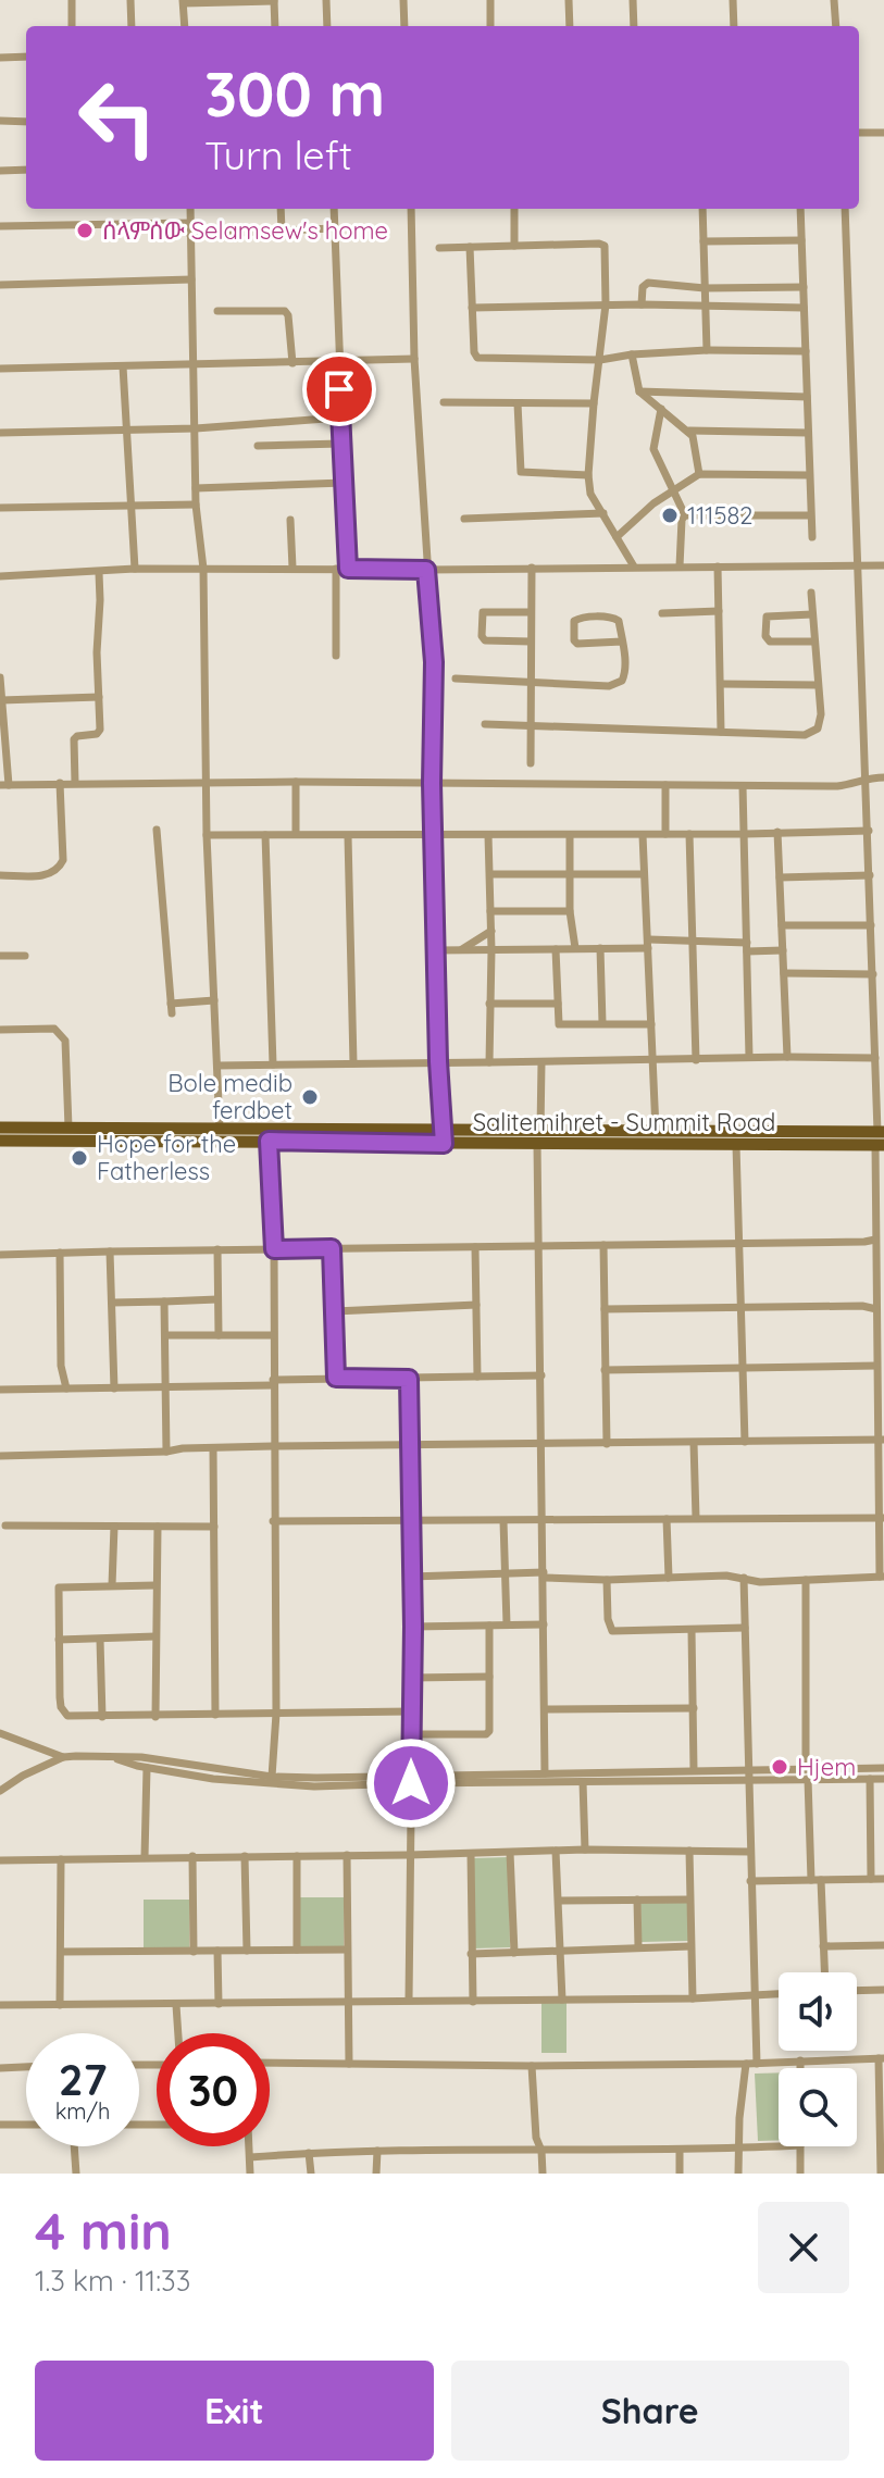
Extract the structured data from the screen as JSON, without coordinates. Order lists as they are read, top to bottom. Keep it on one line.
{"streets":{"main road":["Salitemihret - Summit Road"]},"places":["ሰላምሰው Selamsew's home","111582","Bole medib ferdbet","Hope for the Fatherless","Hjem"],"page":{"turn":["300 m","Turn left"],"speed":"27 km/h","limit":"30","heading":["4 min","1.3 km · 11:33"],"buttons":["Exit","Share"]}}
